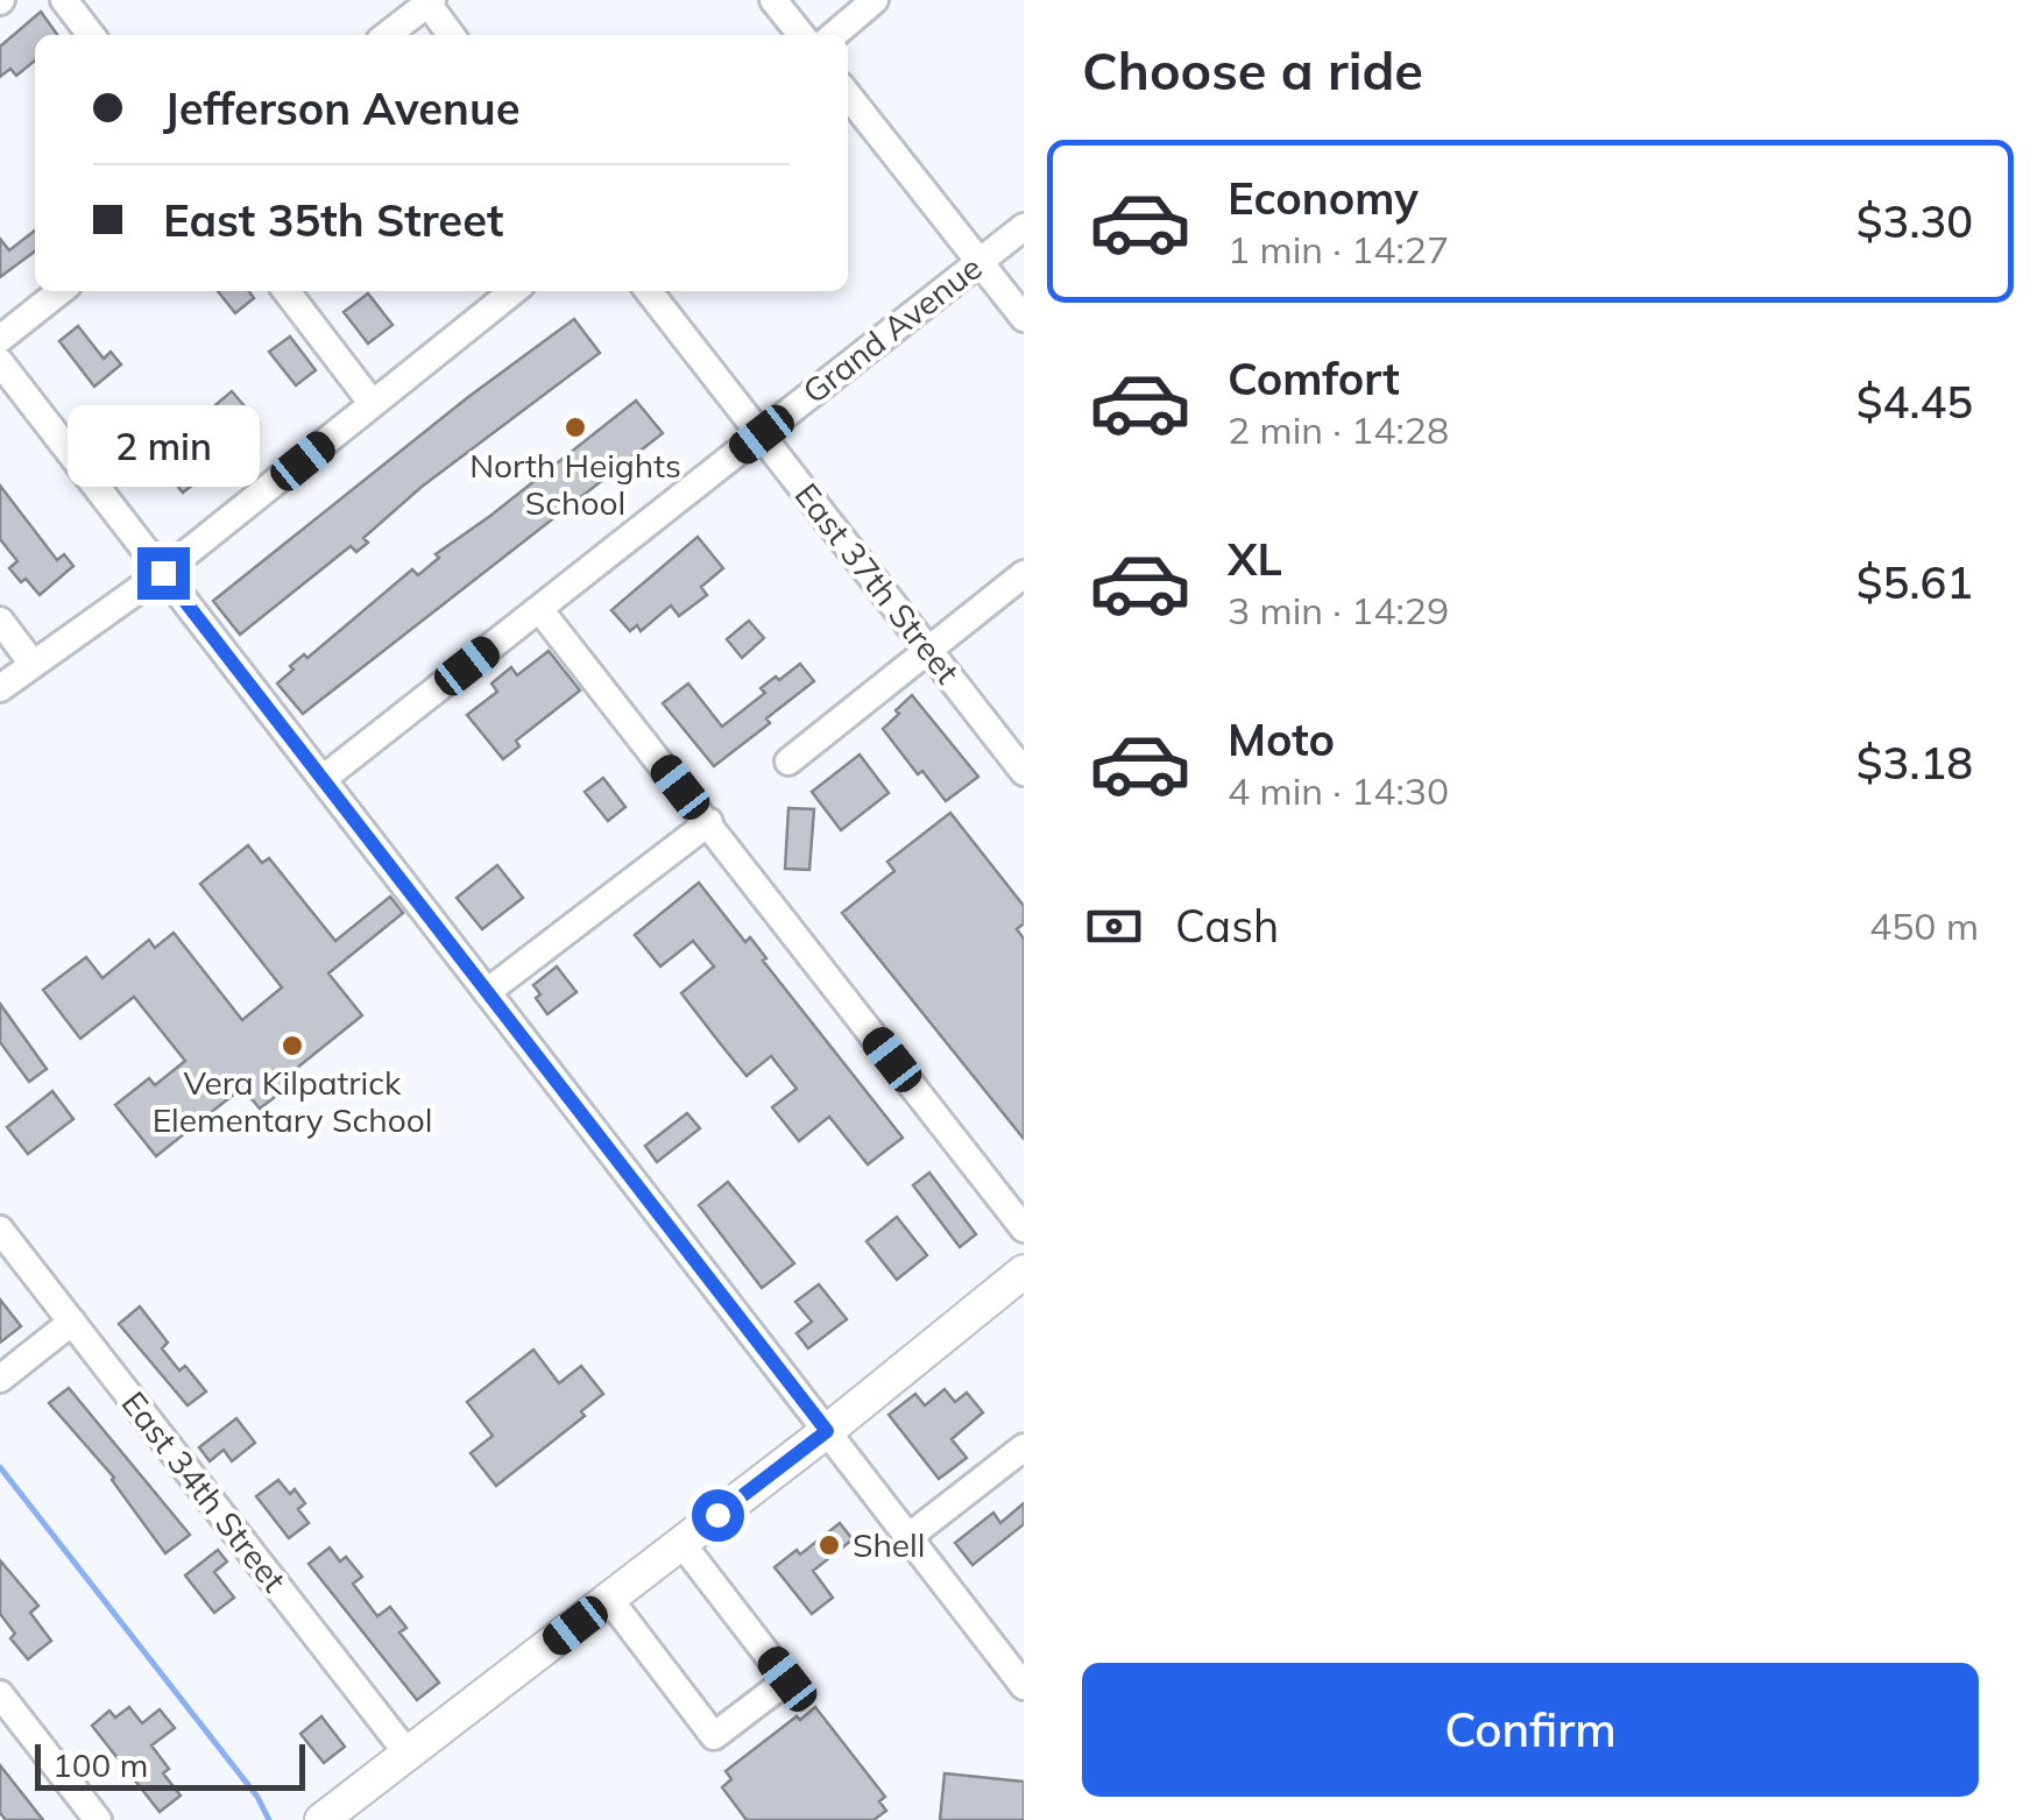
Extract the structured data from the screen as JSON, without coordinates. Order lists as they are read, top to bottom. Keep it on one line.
{"streets":{"street":["Grand Avenue","East 37th Street","East 34th Street"]},"crossings":[["Grand Avenue","East 37th Street"]],"places":["North Heights School","Vera Kilpatrick Elementary School","Shell"],"scale_bar":"100 m","page":{"heading":"Choose a ride","banner":["Jefferson Avenue","East 35th Street"],"list":[{"name":"Economy","note":"1 min · 14:27","value":"$3.30"},{"name":"Comfort","note":"2 min · 14:28","value":"$4.45"},{"name":"XL","note":"3 min · 14:29","value":"$5.61"},{"name":"Moto","note":"4 min · 14:30","value":"$3.18"}],"bubble":"2 min","pay":["Cash","450 m"],"buttons":"Confirm","scale":"100 m"}}
